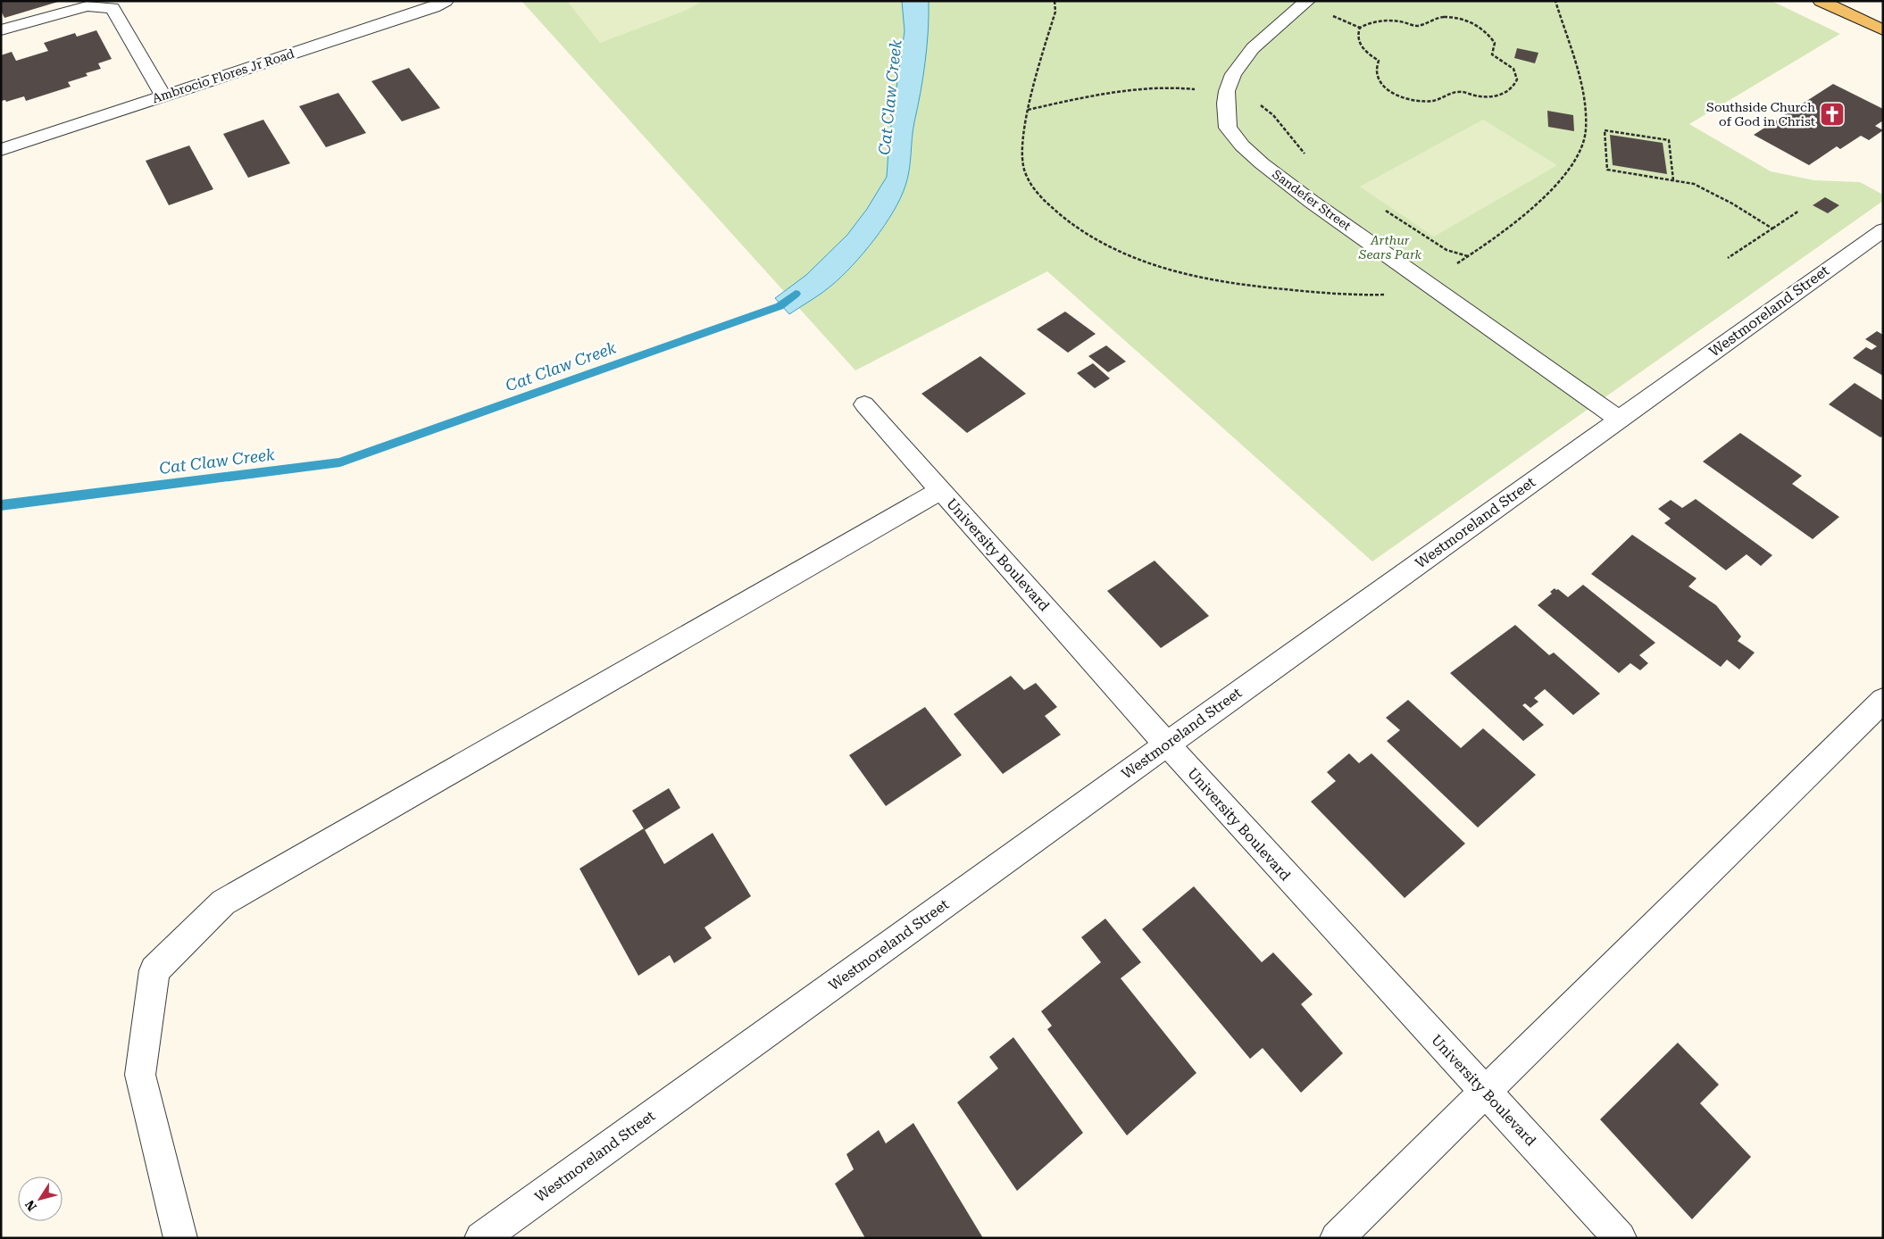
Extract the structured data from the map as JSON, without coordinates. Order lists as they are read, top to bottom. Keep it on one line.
{"streets":{"street":["Ambrocio Flores Jr Road","Sandefer Street","Westmoreland Street","University Boulevard"]},"crossings":[["Sandefer Street","Westmoreland Street"],["Westmoreland Street","University Boulevard"]],"water":["Cat Claw Creek"],"parks":["Arthur Sears Park"],"places":{"church":["Southside Church of God in Christ"]},"north":"bottom left"}
